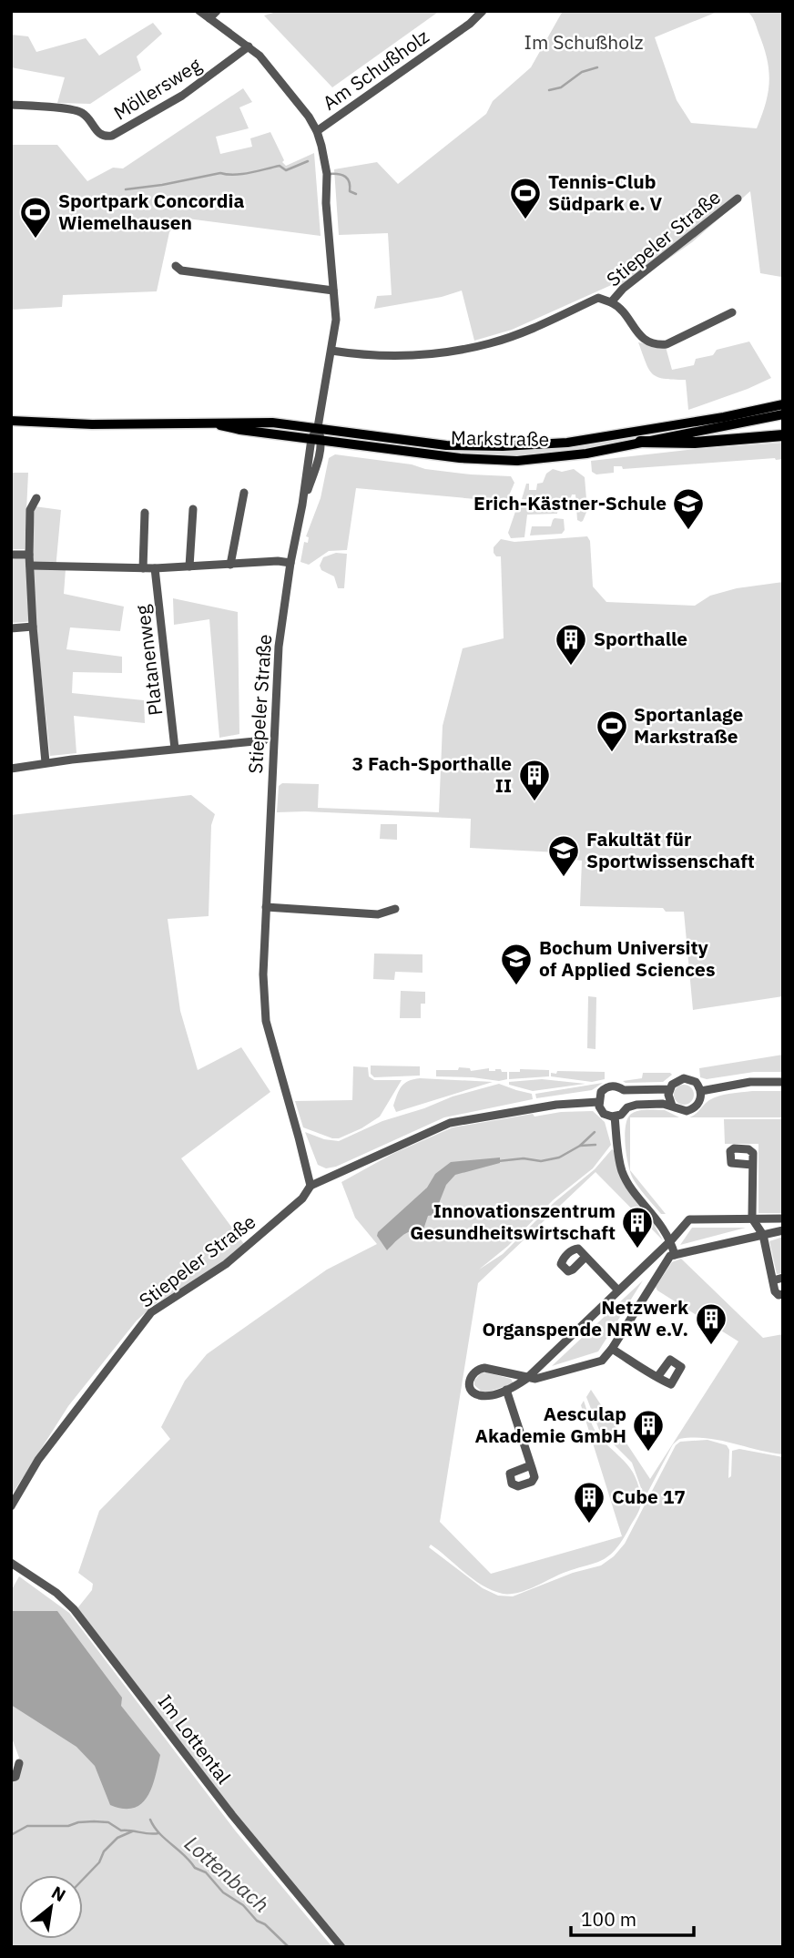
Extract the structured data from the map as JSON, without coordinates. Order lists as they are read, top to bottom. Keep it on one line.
{"streets":{"main road":["Markstraße"],"street":["Am Schußholz","Möllersweg","Stiepeler Straße","Platanenweg","Im Lottental"]},"crossings":[["Am Schußholz","Stiepeler Straße"],["Möllersweg","Stiepeler Straße"],["Stiepeler Straße","Markstraße"]],"water":["Lottenbach"],"parks":["Im Schußholz"],"places":{"sports":["Tennis-Club Südpark e. V","Sportpark Concordia Wiemelhausen","Sportanlage Markstraße"],"school or university":["Erich-Kästner-Schule","Fakultät für Sportwissenschaft","Bochum University of Applied Sciences"],"building":["Sporthalle","3 Fach-Sporthalle II","Innovationszentrum Gesundheitswirtschaft","Netzwerk Organspende NRW e.V.","Aesculap Akademie GmbH","Cube 17"]},"scale_bar":"100 m","north":"top right"}
